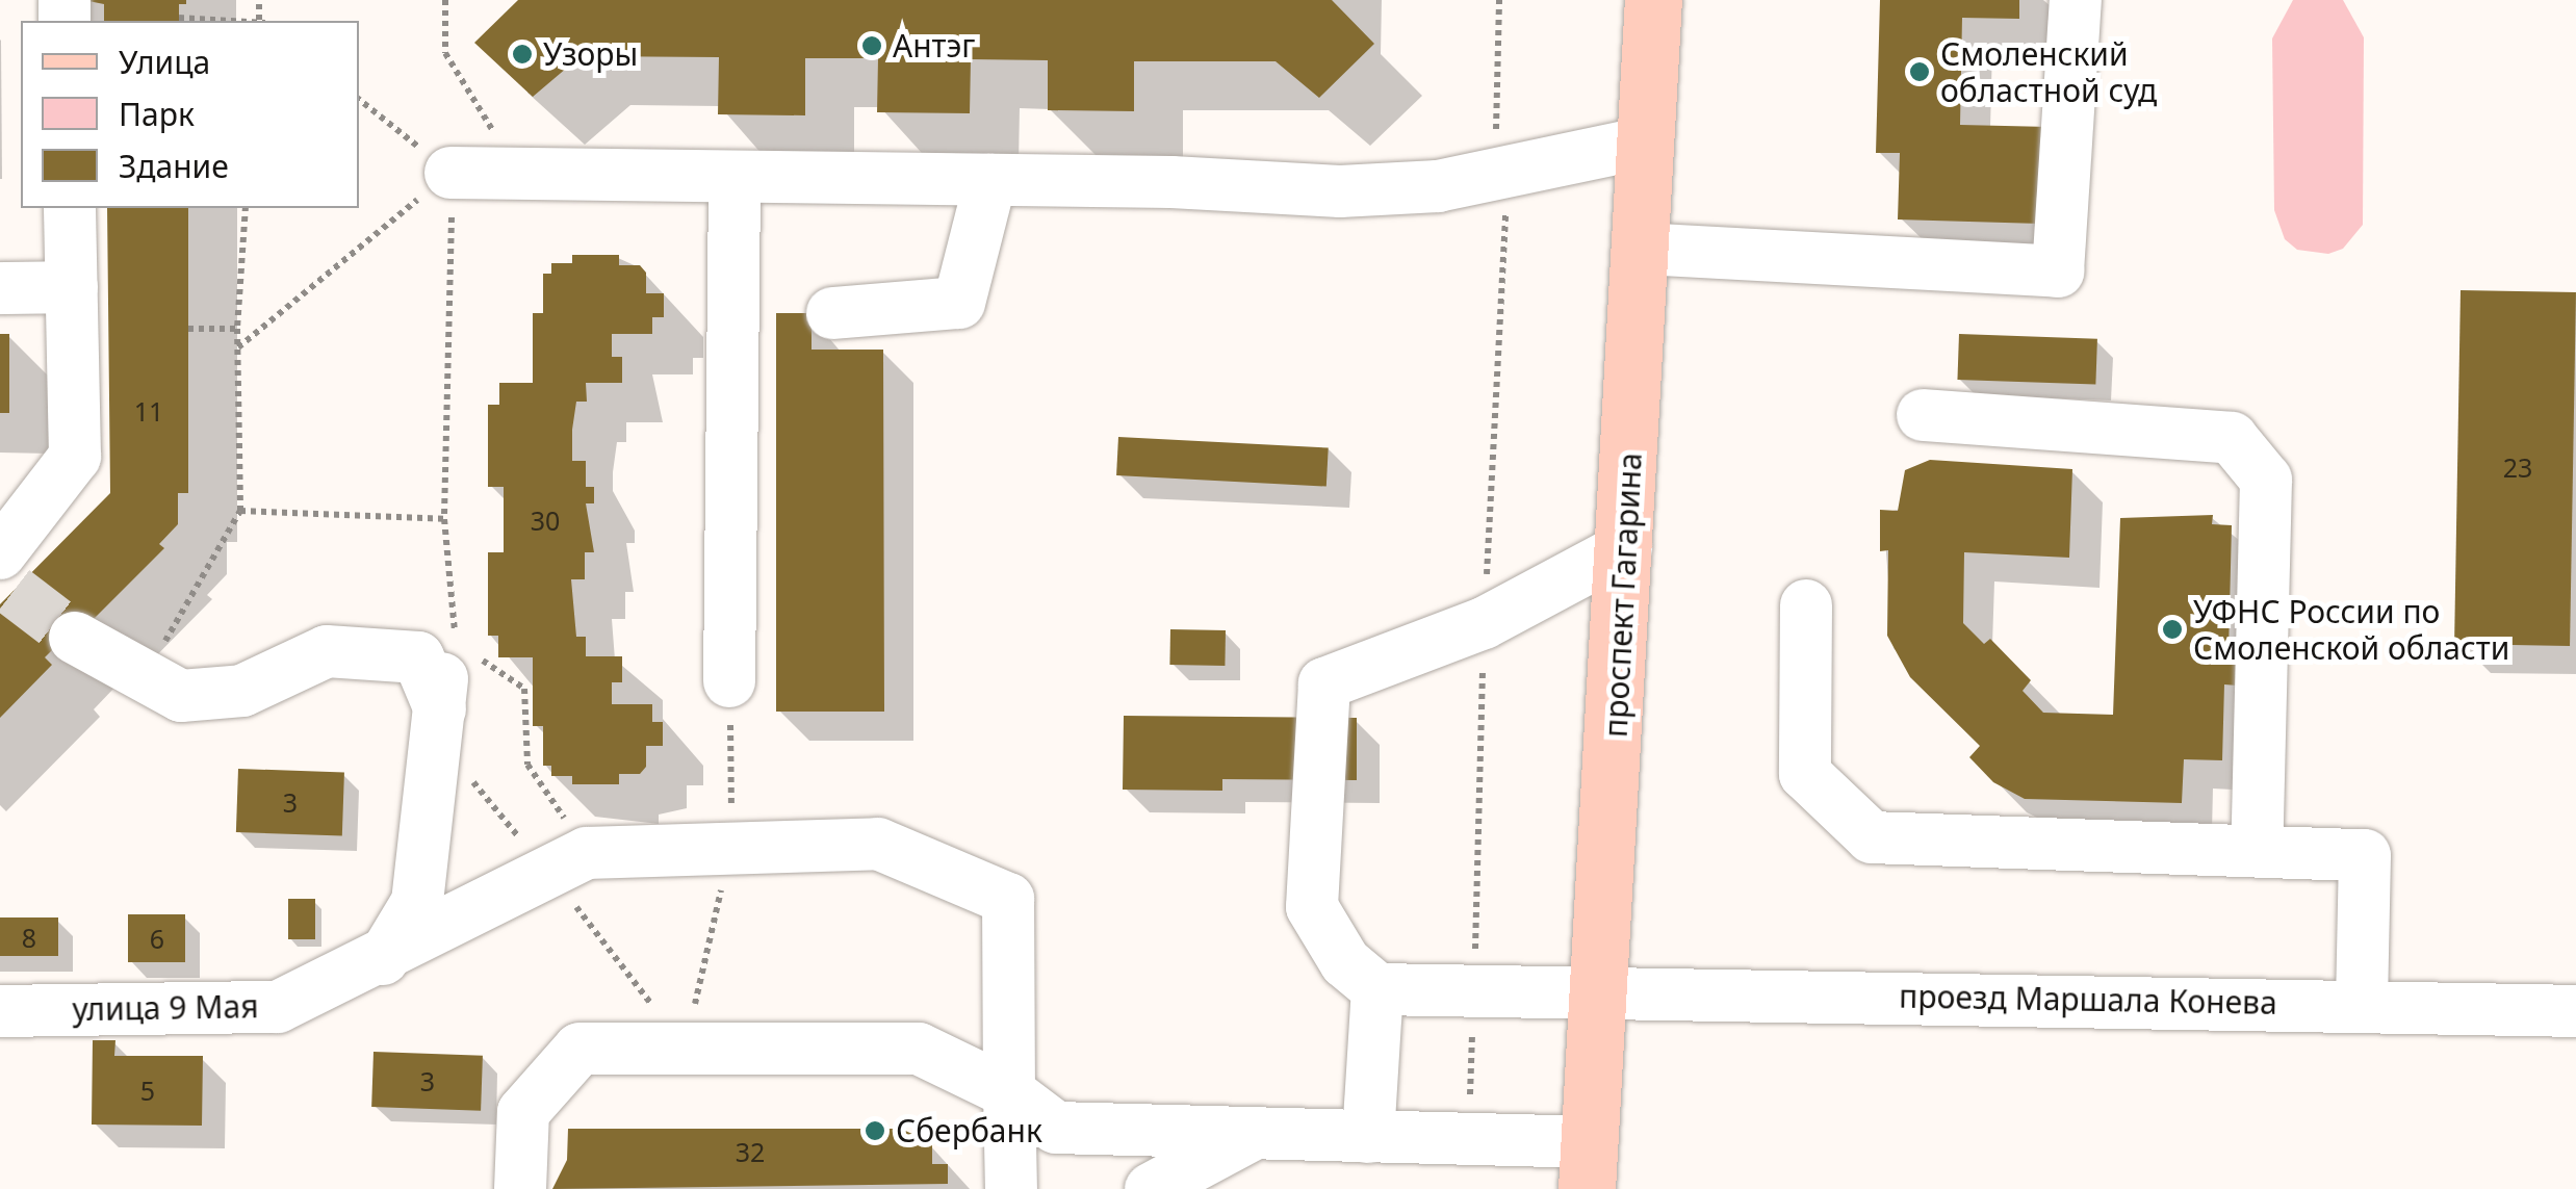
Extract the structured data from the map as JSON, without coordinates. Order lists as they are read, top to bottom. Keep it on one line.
{"streets":{"main road":["проспект Гагарина"],"street":["проезд Маршала Конева","улица 9 Мая"]},"crossings":[["проспект Гагарина","проезд Маршала Конева"]],"places":["Антэг","Узоры","Смоленский областной суд","УФНС России по Смоленской области","Сбербанк"],"house_numbers":["11","23","30","3","8","6","3","5","32"],"legend":["Улица","Парк","Здание"]}
